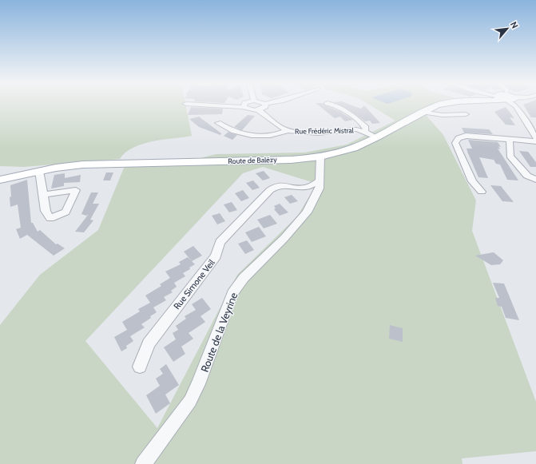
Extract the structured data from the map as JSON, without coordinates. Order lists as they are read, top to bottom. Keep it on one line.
{"streets":{"main road":["Route de Balézy"],"street":["Rue Frédéric Mistral","Rue Simone Veil","Route de la Veyrine"]},"crossings":[["Rue Frédéric Mistral","Route de Balézy"],["Route de Balézy","Route de la Veyrine"],["Rue Simone Veil","Route de la Veyrine"]],"north":"top right"}
